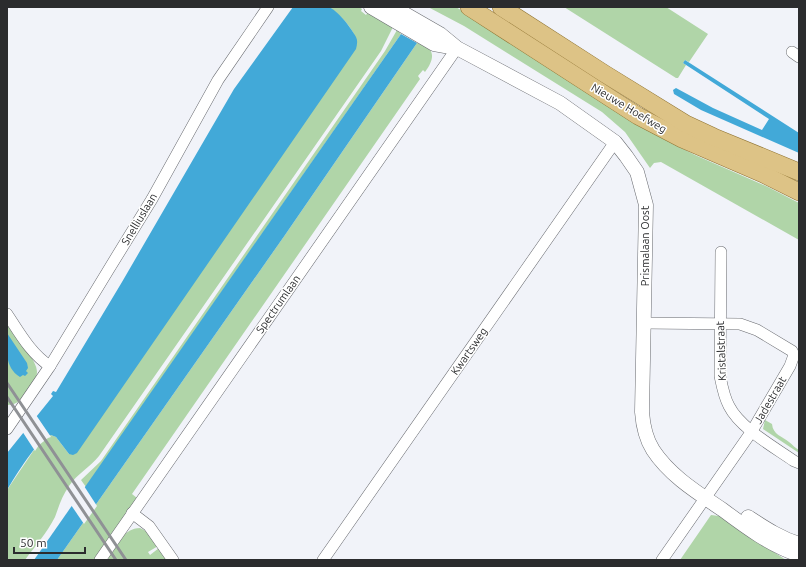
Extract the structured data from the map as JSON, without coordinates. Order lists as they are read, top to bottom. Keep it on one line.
{"streets":{"main road":["Nieuwe Hoefweg"],"street":["Snelliuslaan","Prismalaan Oost","Spectrumlaan","Kwartsweg","Kristalstraat","Jadestraat"]},"crossings":[["Prismalaan Oost","Spectrumlaan"],["Prismalaan Oost","Kwartsweg"],["Prismalaan Oost","Jadestraat"],["Kristalstraat","Jadestraat"]],"scale_bar":"50 m"}
